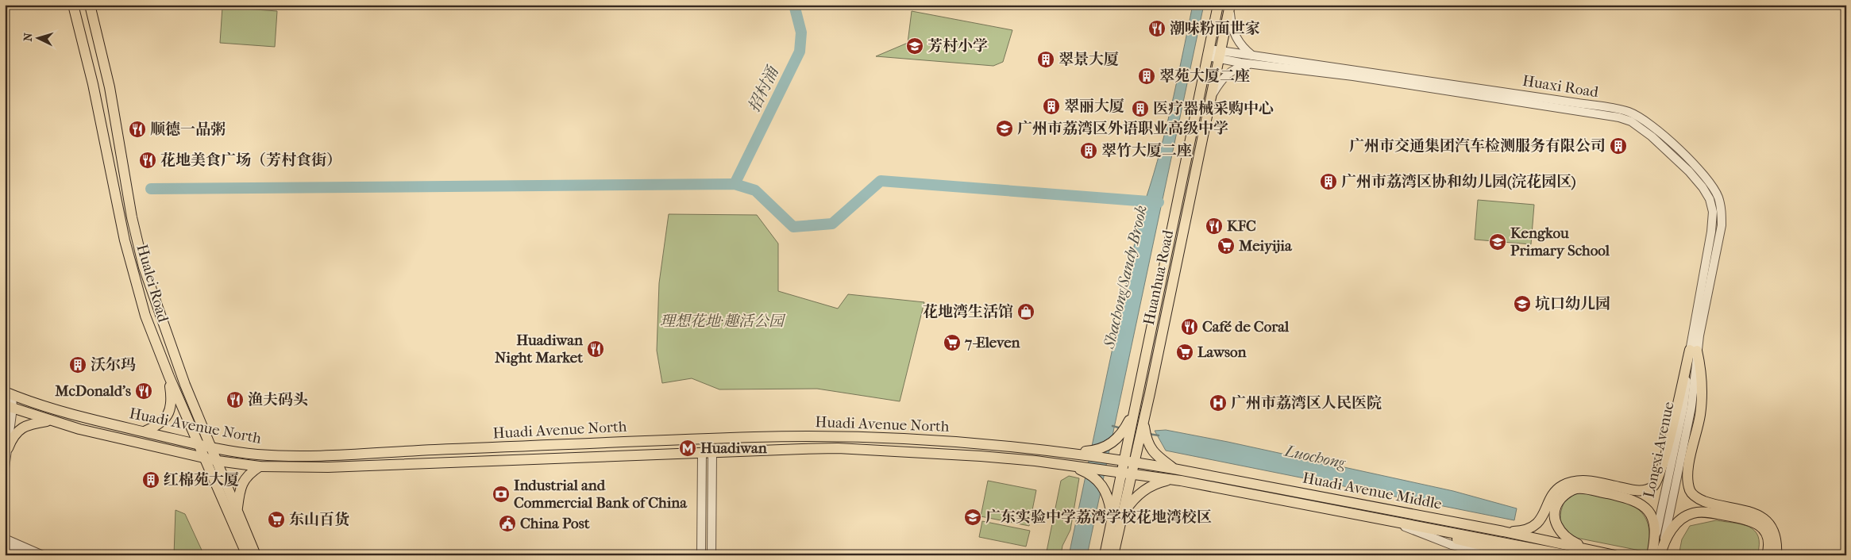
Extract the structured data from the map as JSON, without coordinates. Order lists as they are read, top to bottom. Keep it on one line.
{"streets":{"main road":["Huanhua Road","Hualei Road","Huadi Avenue North","Longxi Avenue","Huadi Avenue Middle"],"street":["Huaxi Road"]},"crossings":[["Huaxi Road","Huanhua Road"],["Huaxi Road","Longxi Avenue"],["Huanhua Road","Huadi Avenue North"],["Huanhua Road","Huadi Avenue Middle"],["Hualei Road","Huadi Avenue North"],["Huadi Avenue North","Huadi Avenue Middle"]],"water":["招村涌","Shachong/Sandy Brook","Luochong"],"parks":["理想花地·趣活公园"],"places":{"restaurant":["潮味粉面世家","顺德一品粥","花地美食广场（芳村食街）","KFC","Café de Coral","Huadiwan Night Market","McDonald's","渔夫码头"],"school or university":["芳村小学","广州市荔湾区外语职业高级中学","Kengkou Primary School","坑口幼儿园","广东实验中学荔湾学校花地湾校区"],"building":["翠景大厦","翠苑大厦二座","翠丽大厦","医疗器械采购中心","广州市交通集团汽车检测服务有限公司","翠竹大厦二座","广州市荔湾区协和幼儿园(浣花园区)","沃尔玛","红棉苑大厦"],"supermarket":["Meiyijia","7-Eleven","Lawson","东山百货"],"shop":["花地湾生活馆"],"hospital":["广州市荔湾区人民医院"],"metro station":["Huadiwan"],"bank":["Industrial and Commercial Bank of China"],"public building":["China Post"]},"north":"left"}
